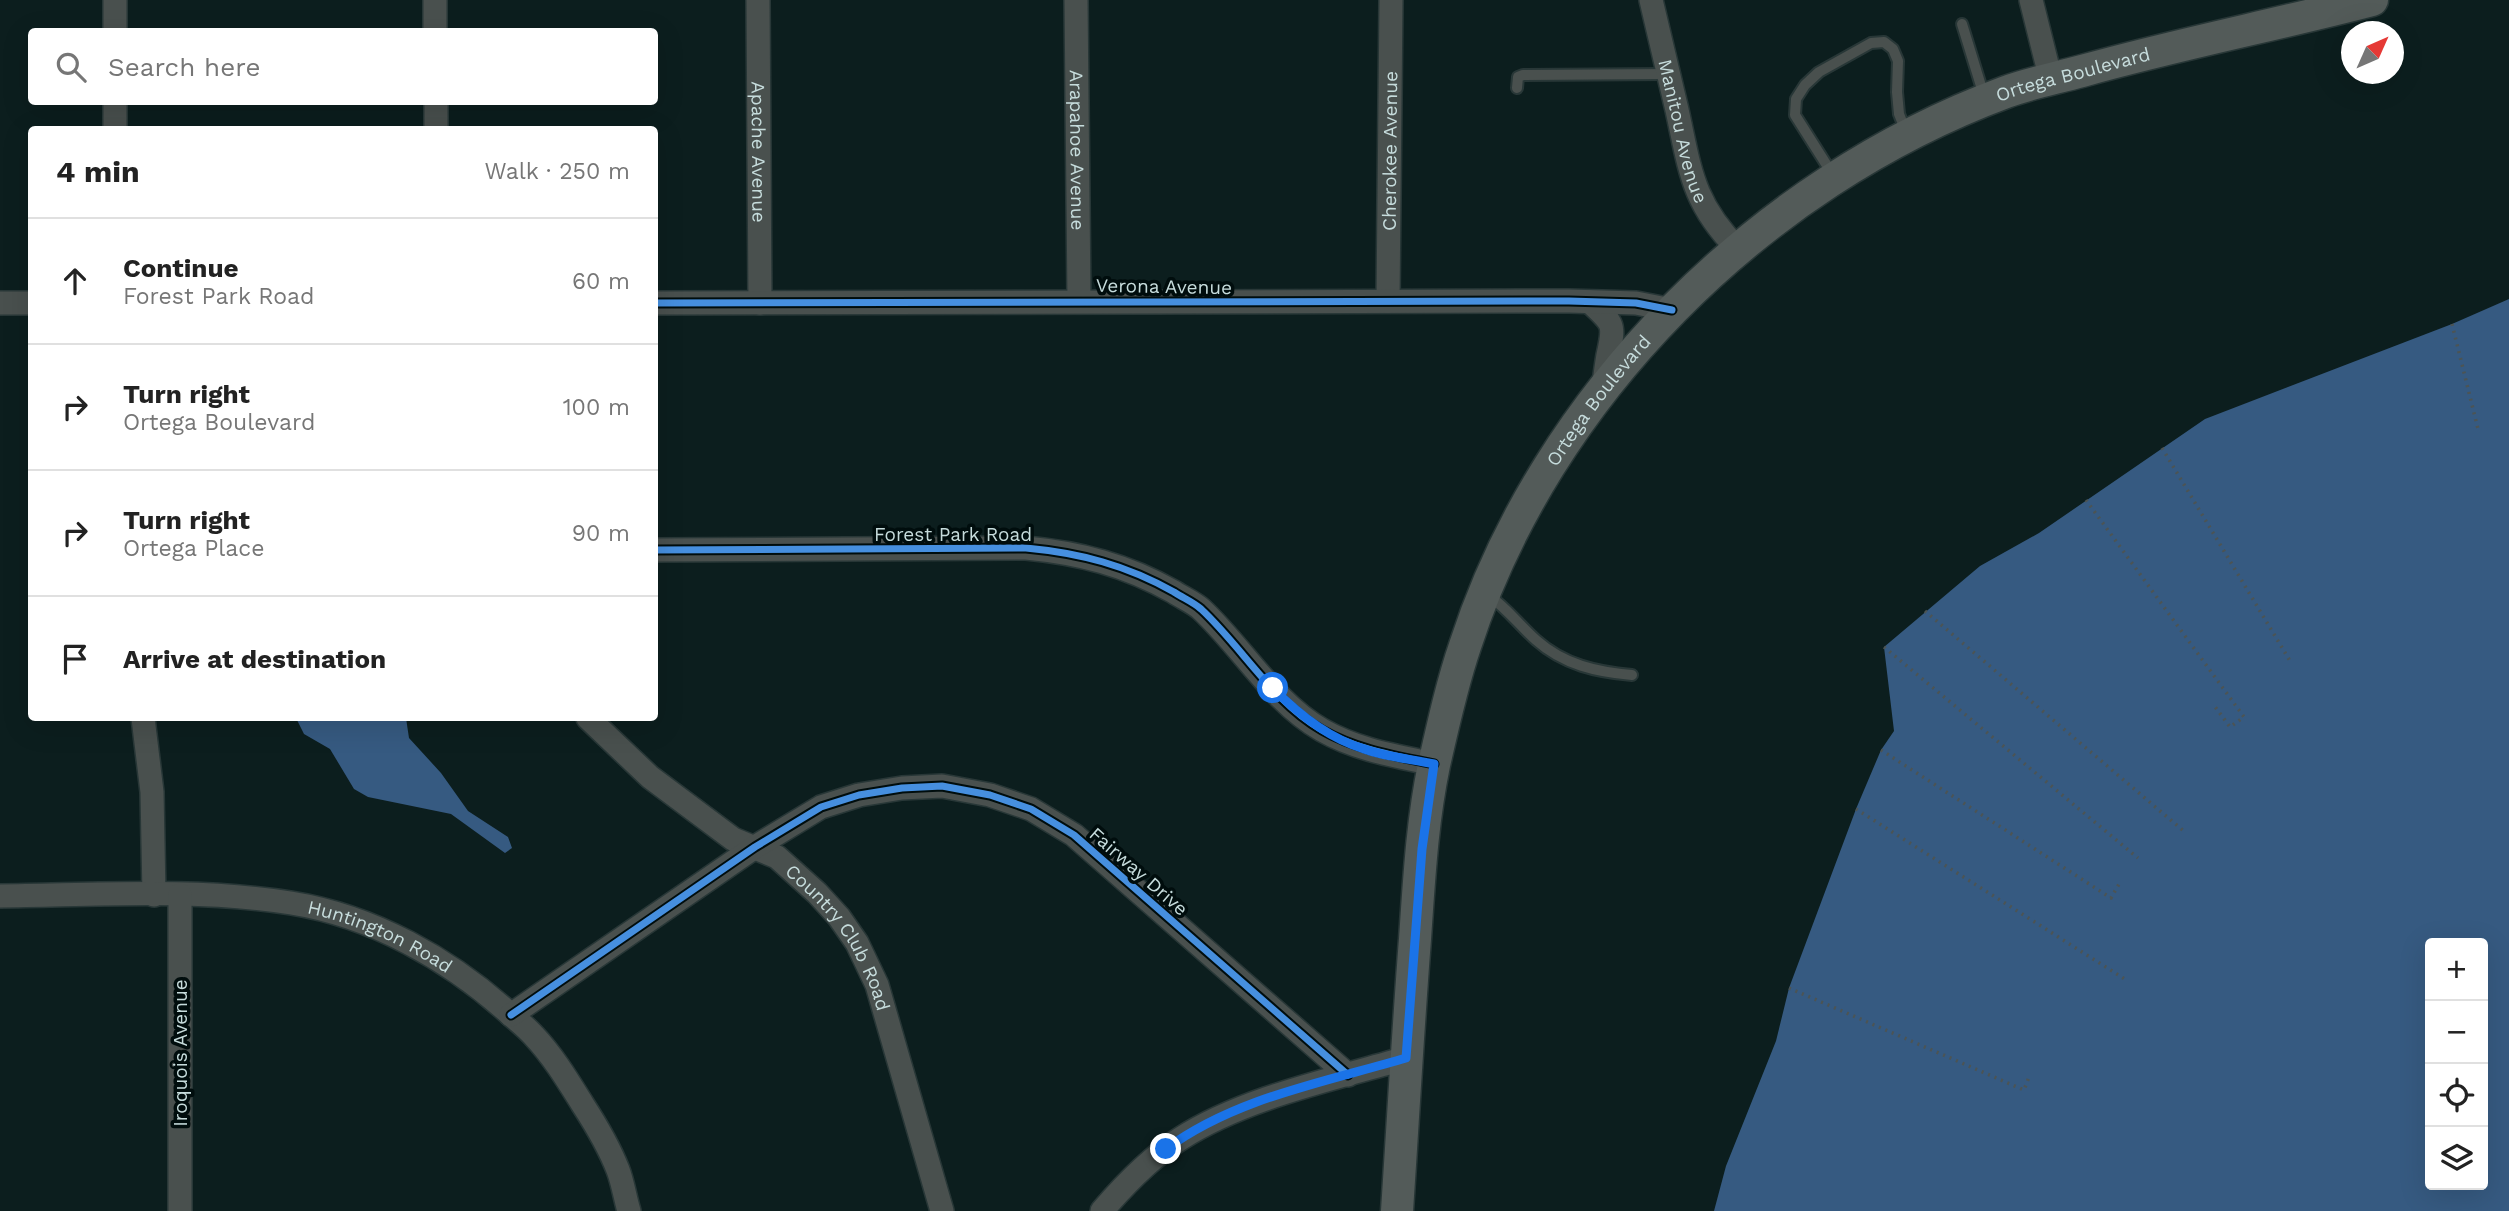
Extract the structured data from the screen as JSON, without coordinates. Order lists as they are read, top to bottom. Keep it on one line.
{"streets":{"main road":["Ortega Boulevard"],"street":["Manitou Avenue","Apache Avenue","Arapahoe Avenue","Cherokee Avenue","Verona Avenue","Forest Park Road","Fairway Drive","Huntington Road","Country Club Road","Iroquois Avenue"]},"crossings":[["Ortega Boulevard","Manitou Avenue"],["Ortega Boulevard","Verona Avenue"],["Ortega Boulevard","Forest Park Road"],["Apache Avenue","Verona Avenue"],["Arapahoe Avenue","Verona Avenue"],["Cherokee Avenue","Verona Avenue"],["Fairway Drive","Huntington Road"],["Fairway Drive","Country Club Road"],["Huntington Road","Iroquois Avenue"]],"north":"top right","page":{"search":"Search here","heading":["4 min","Walk · 250 m"],"list":[["Continue","Forest Park Road","60 m"],["Turn right","Ortega Boulevard","100 m"],["Turn right","Ortega Place","90 m"],"Arrive at destination"],"map_buttons":["+","−"]}}
